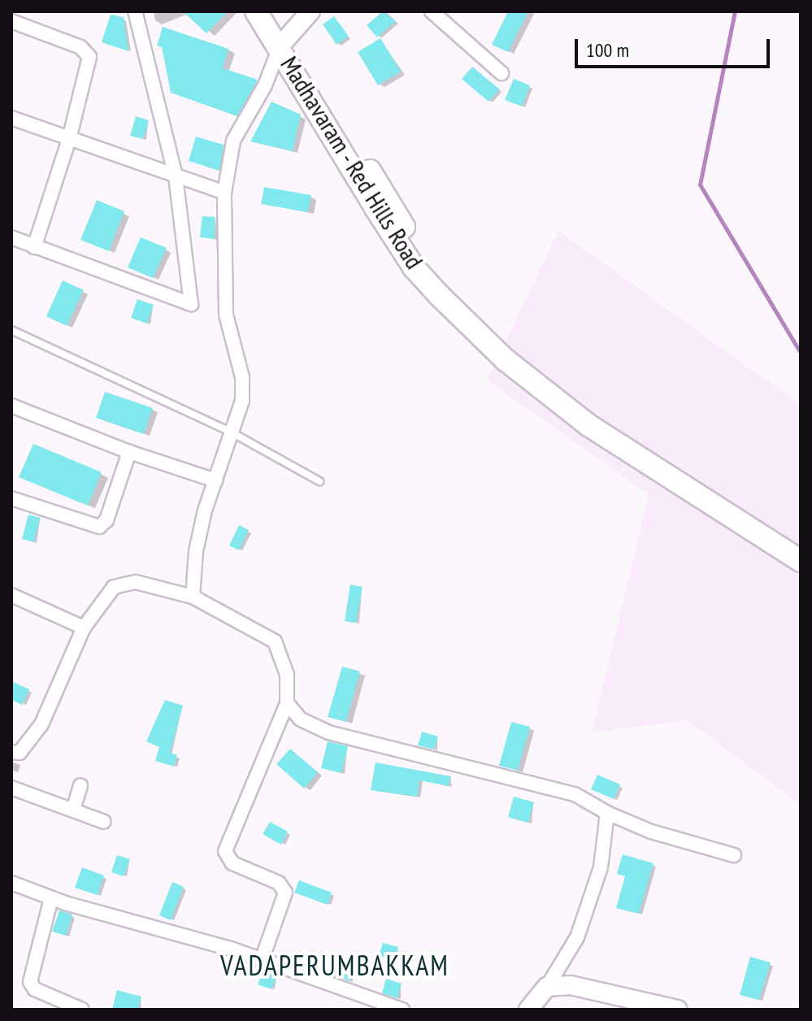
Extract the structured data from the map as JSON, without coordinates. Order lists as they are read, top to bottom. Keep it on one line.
{"streets":{"main road":["Madhavaram - Red Hills Road"]},"districts":["VADAPERUMBAKKAM"],"scale_bar":"100 m"}
